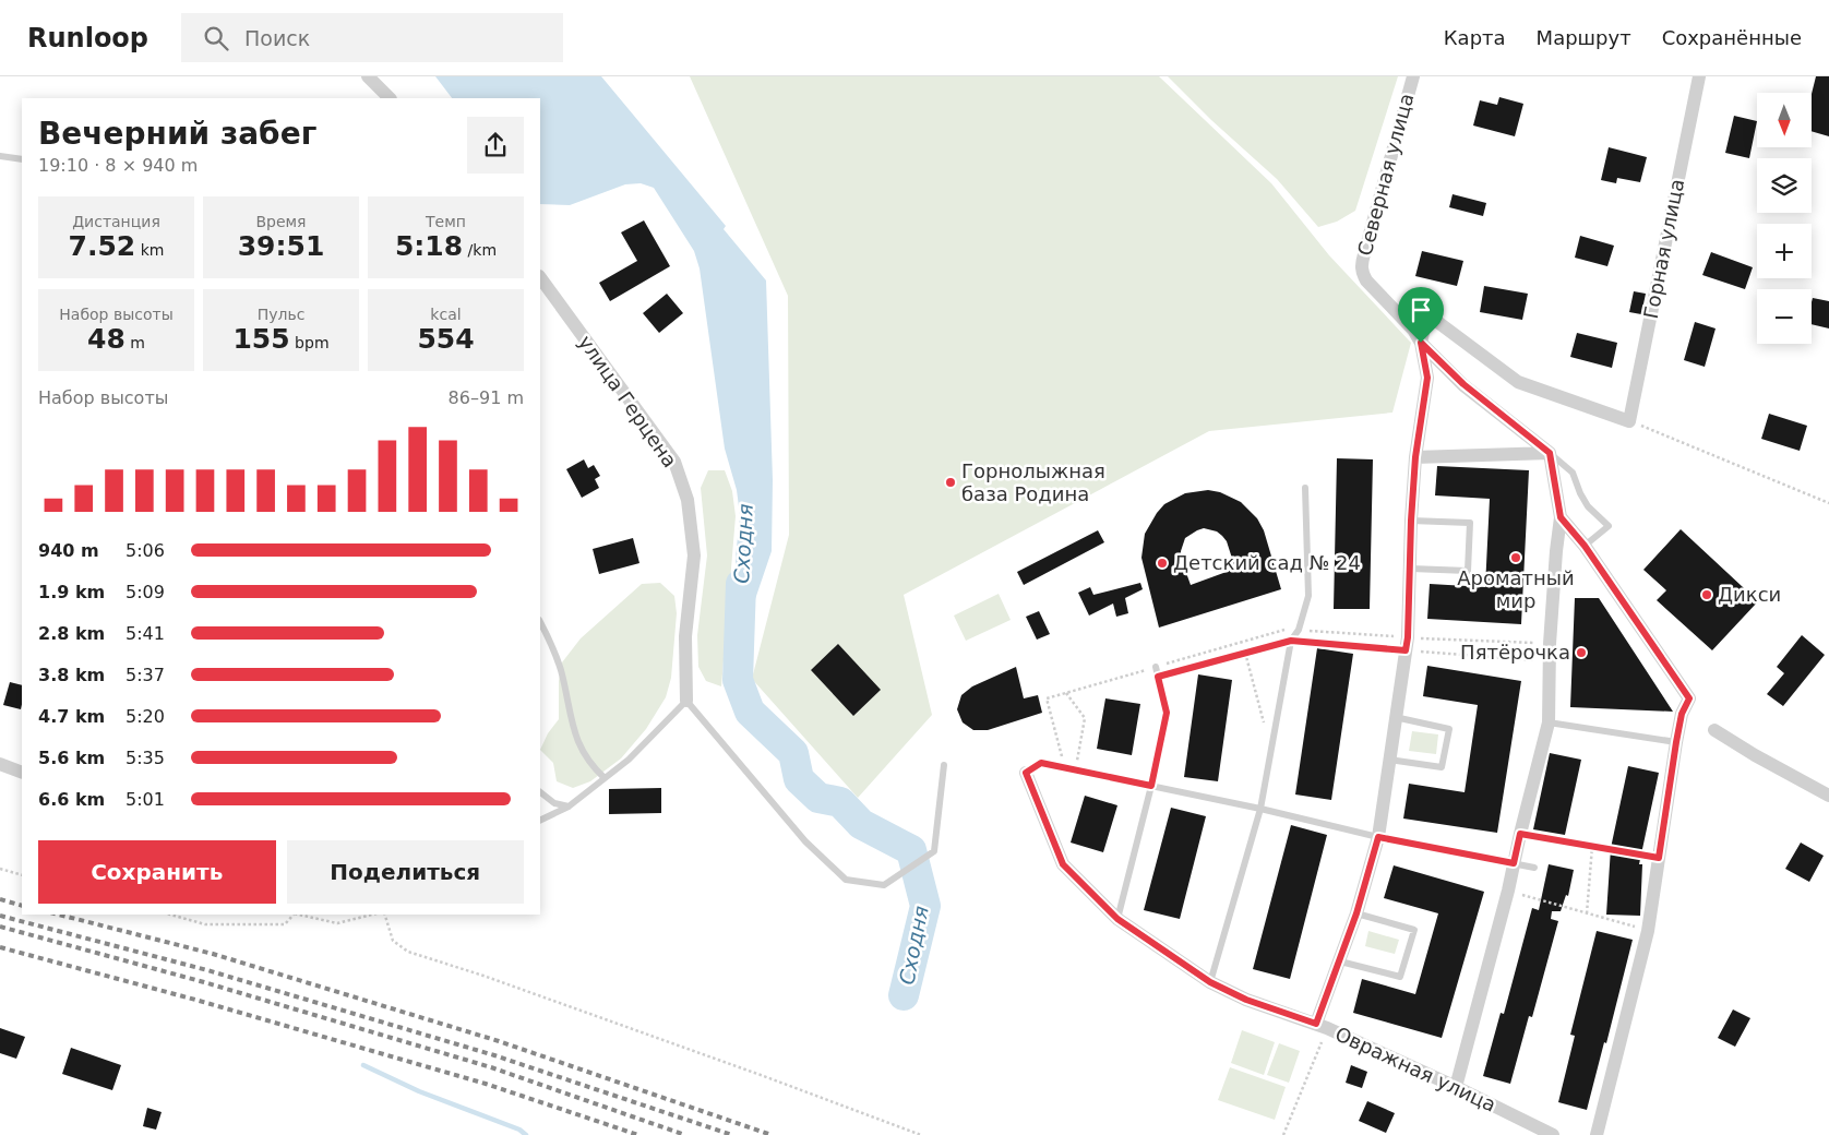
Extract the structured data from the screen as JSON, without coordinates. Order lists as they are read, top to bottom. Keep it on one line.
{"streets":{"street":["Северная улица","Горная улица","улица Герцена","Овражная улица"]},"water":["Сходня"],"places":["Горнолыжная база Родина","Ароматный мир","Детский сад № 24","Дикси","Пятёрочка"],"north":"bottom","page":{"header":"Runloop","search":"Поиск","nav":["Карта","Маршрут","Сохранённые"],"map_buttons":["+","−"],"heading":["Вечерний забег","19:10 · 8 × 940 m"],"stats":[["Дистанция","7.52 km"],["Время","39:51"],["Темп","5:18 /km"],["Набор высоты","48 m"],["Пульс","155 bpm"],["kcal","554"]],"chart":["Набор высоты","86–91 m"],"list":[{"name":"940 m","note":"5:06"},{"name":"1.9 km","note":"5:09"},{"name":"2.8 km","note":"5:41"},{"name":"3.8 km","note":"5:37"},{"name":"4.7 km","note":"5:20"},{"name":"5.6 km","note":"5:35"},{"name":"6.6 km","note":"5:01"}],"buttons":["Сохранить","Поделиться"]}}
